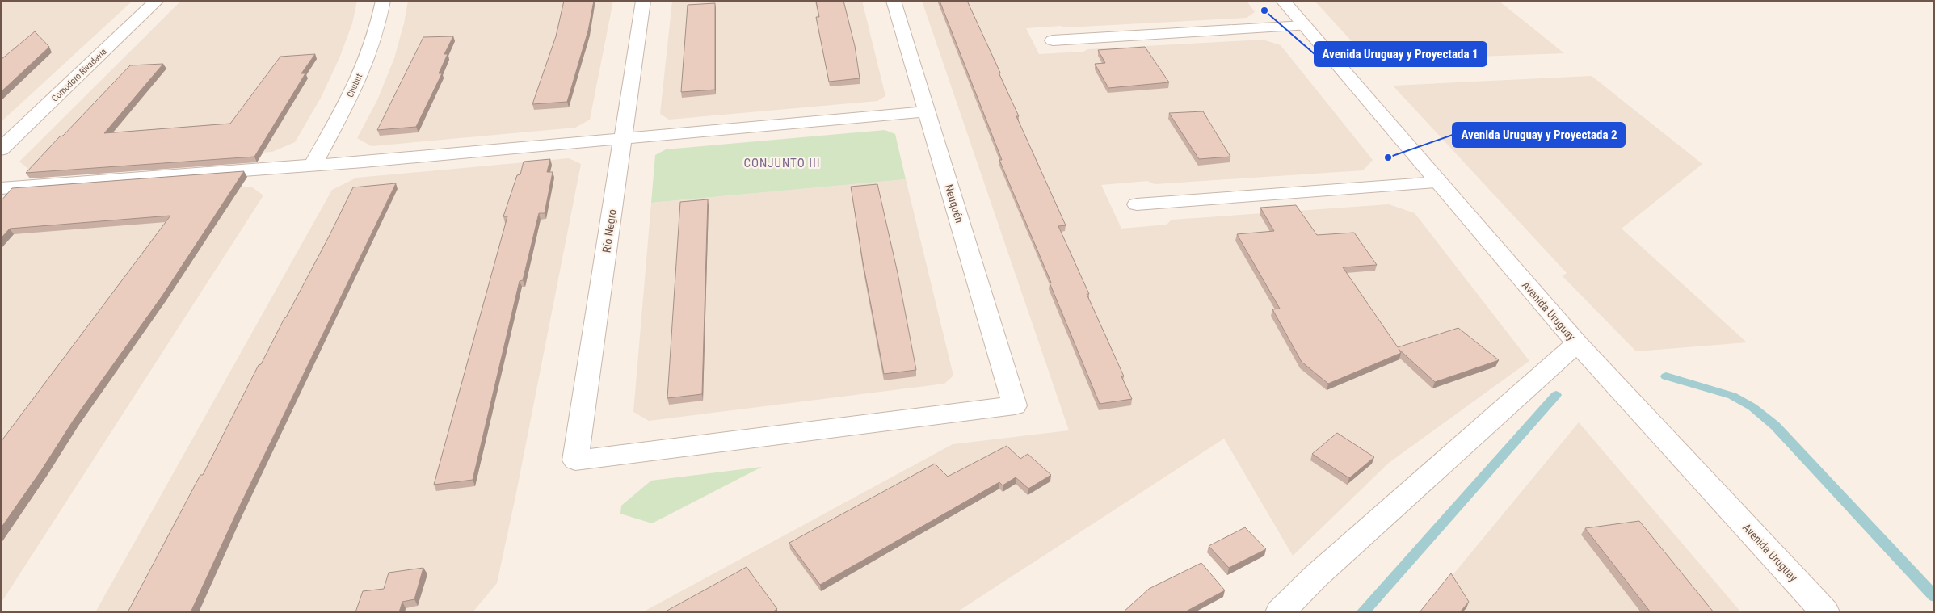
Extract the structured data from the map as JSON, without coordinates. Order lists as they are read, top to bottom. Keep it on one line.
{"streets":{"street":["Comodoro Rivadavia","Chubut","Neuquén","Río Negro","Avenida Uruguay"]},"crossings":[["Neuquén","Río Negro"]],"districts":["CONJUNTO III"],"places":["Avenida Uruguay y Proyectada 1","Avenida Uruguay y Proyectada 2"]}
